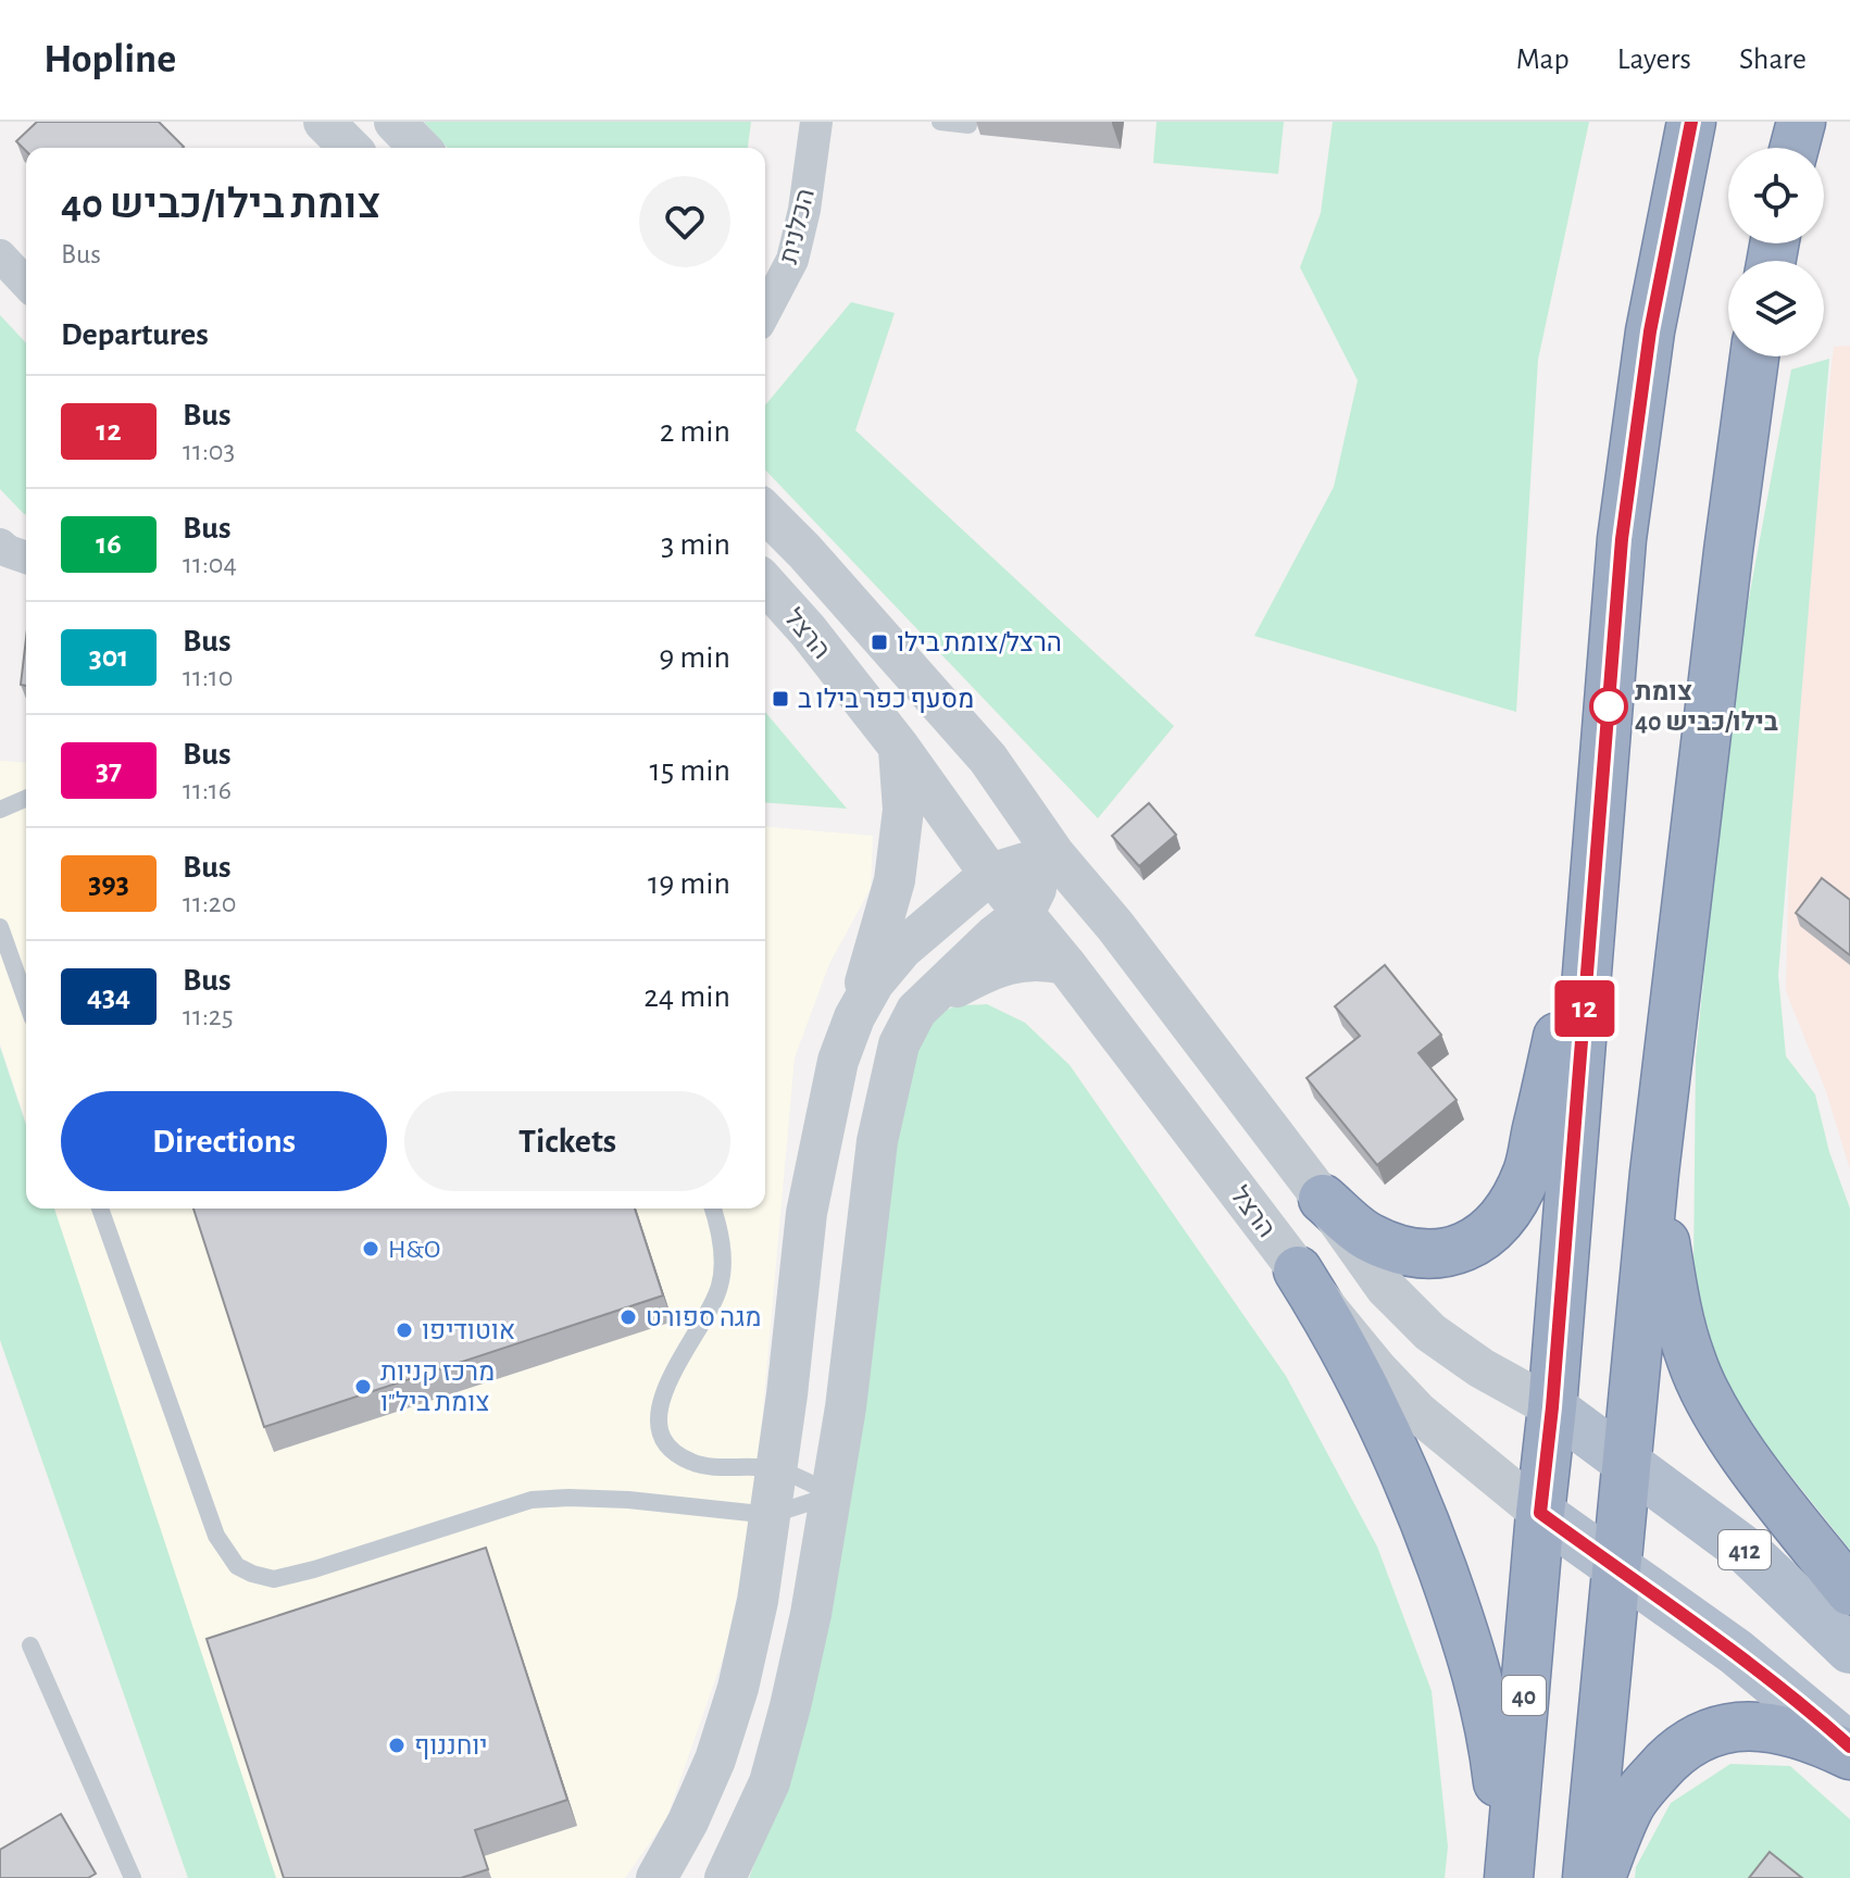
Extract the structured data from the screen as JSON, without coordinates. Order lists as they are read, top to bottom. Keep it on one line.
{"streets":{"highway":["40"],"main road":["הרצל","412"],"street":["הכלנית"]},"crossings":[["הרצל","40"]],"places":{"transit":["הרצל/צומת בילו","מסעף כפר בילו ב"],"other":["צומת בילו/כביש 40","H&O","מגה ספורט","אוטודיפו","מרכז קניות צומת ביל\"ו","יוחננוף"]},"lines":["bus line 12"],"page":{"header":"Hopline","nav":["Map","Layers","Share"],"on_map":"12","heading":[["צומת בילו/כביש 40","Bus"],"Departures"],"list":[{"mark":"12","name":"Bus","note":"11:03","value":"2 min"},{"mark":"16","name":"Bus","note":"11:04","value":"3 min"},{"mark":"301","name":"Bus","note":"11:10","value":"9 min"},{"mark":"37","name":"Bus","note":"11:16","value":"15 min"},{"mark":"393","name":"Bus","note":"11:20","value":"19 min"},{"mark":"434","name":"Bus","note":"11:25","value":"24 min"}],"buttons":["Directions","Tickets"]}}
